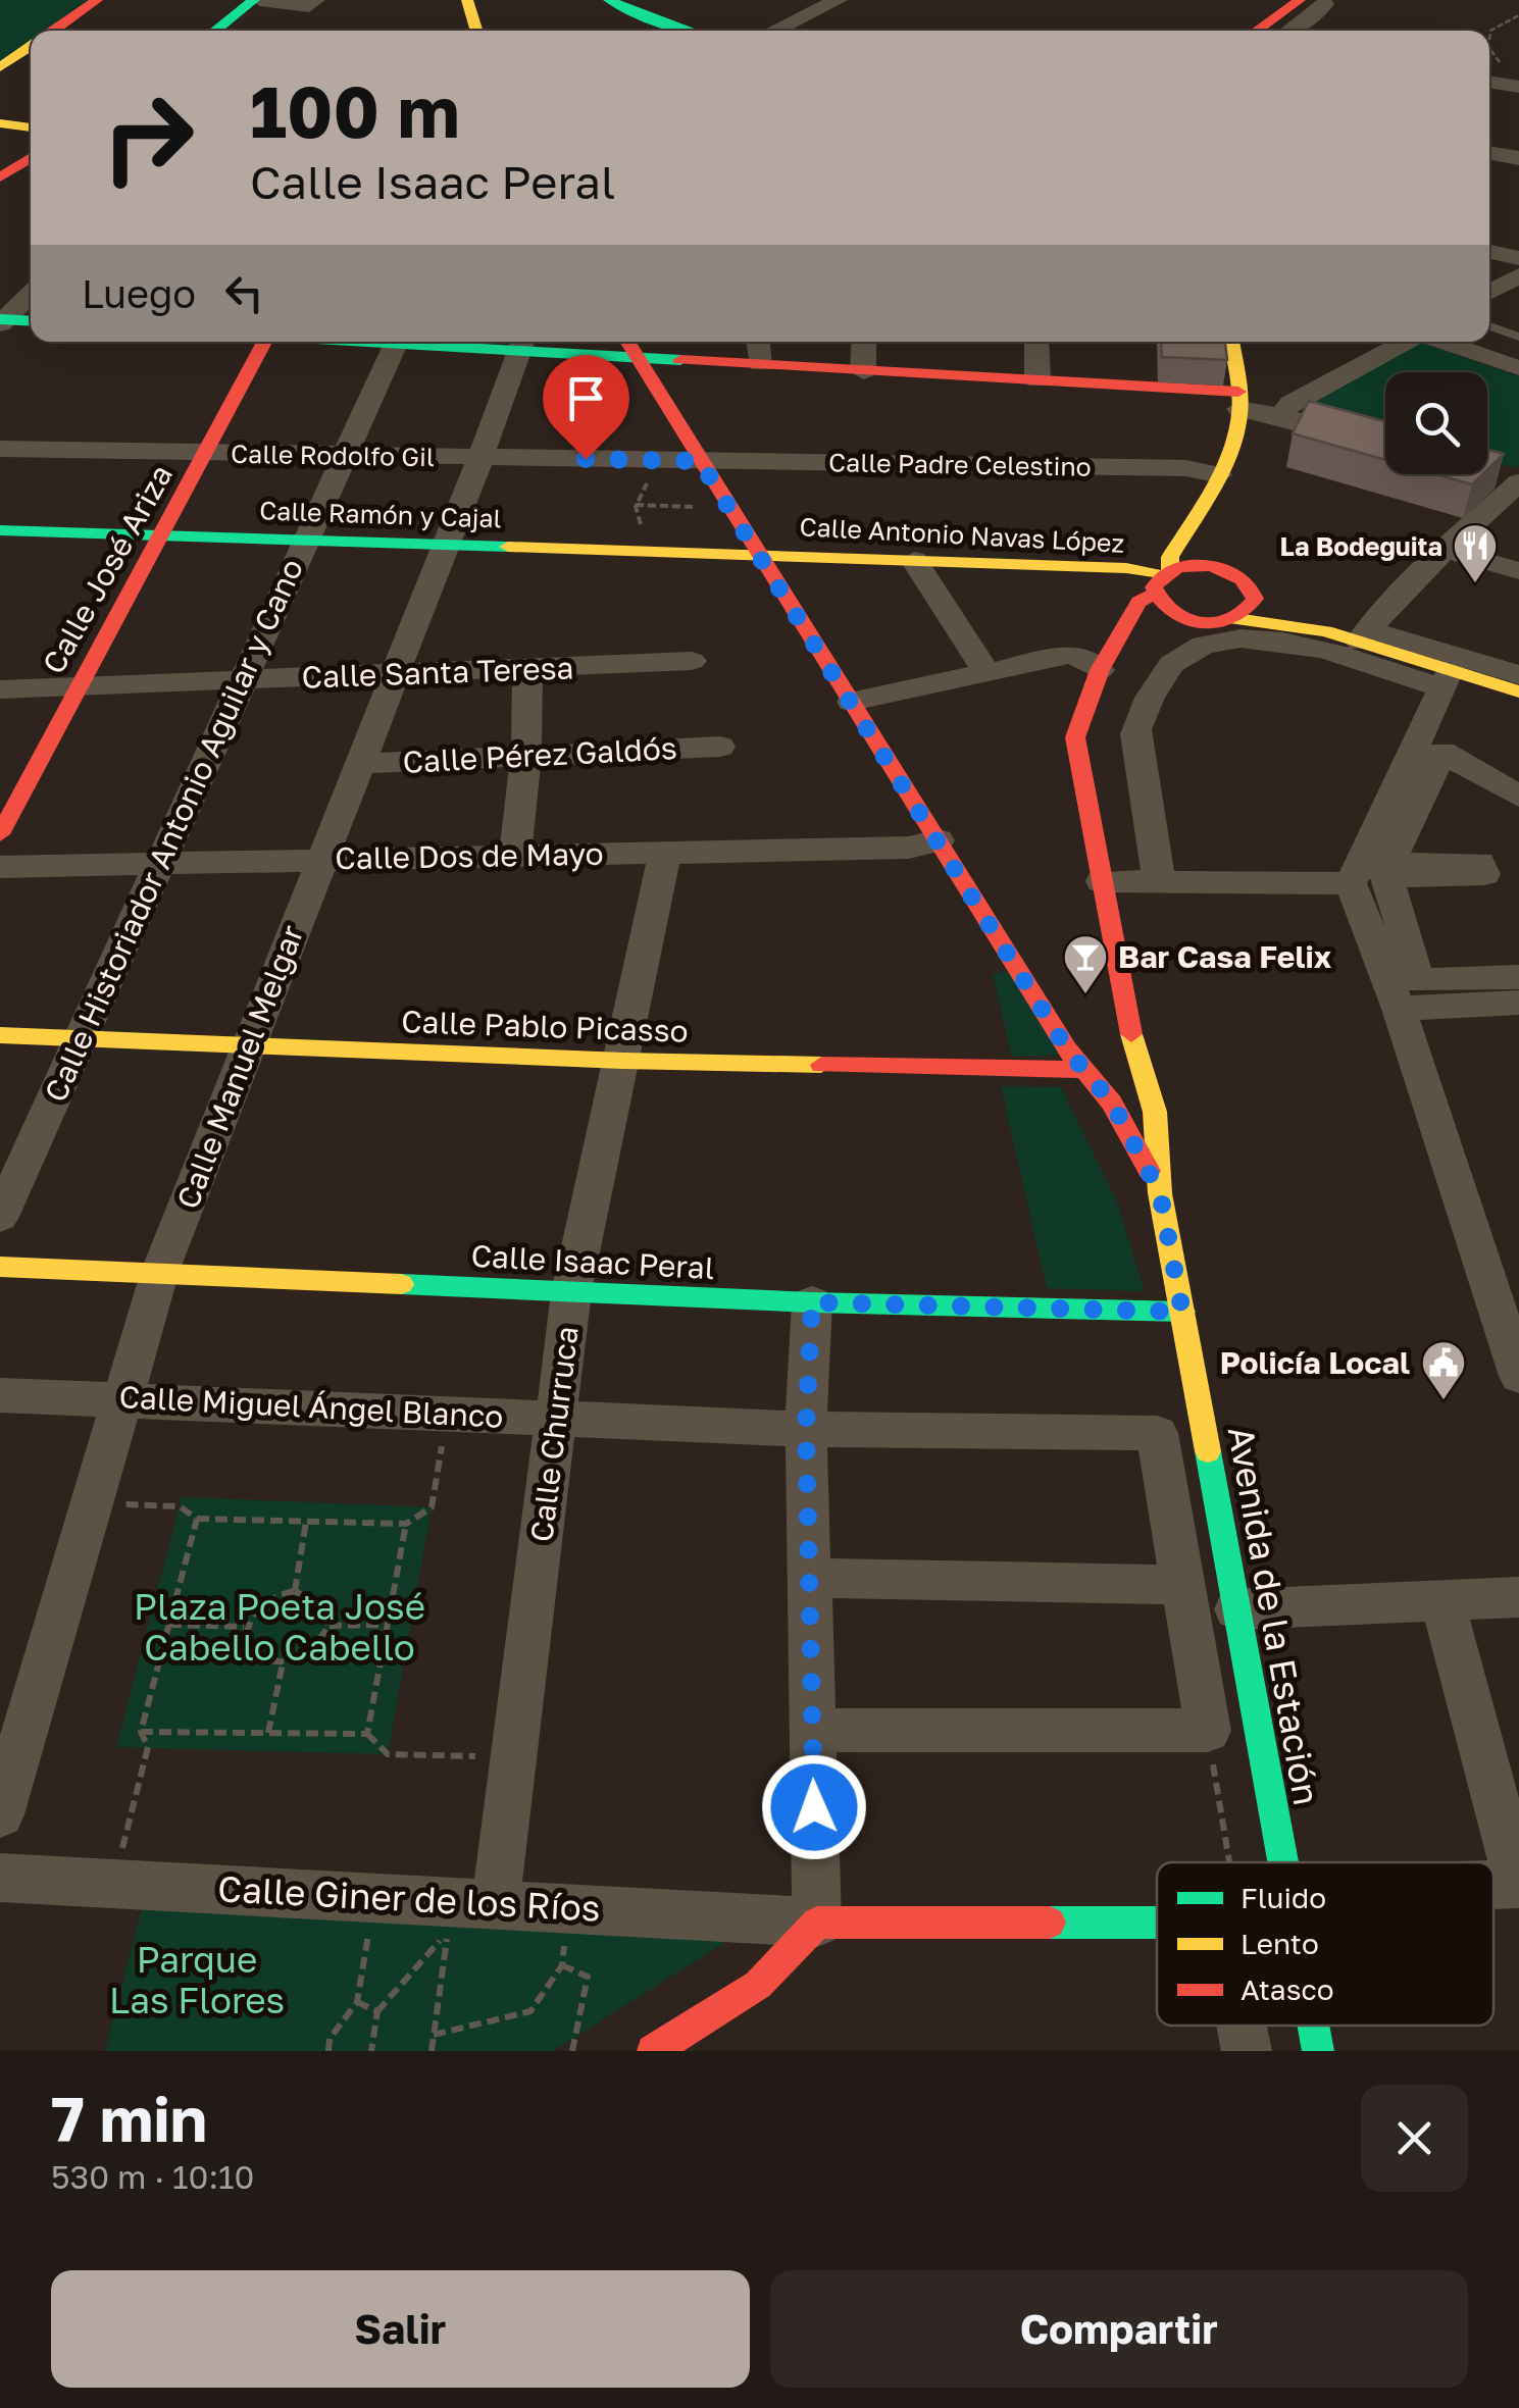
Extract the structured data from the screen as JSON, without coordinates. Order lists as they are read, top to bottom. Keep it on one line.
{"streets":{"street":["Calle Rodolfo Gil","Calle Padre Celestino","Calle Ramón y Cajal","Calle Antonio Navas López","Calle José Ariza","Calle Santa Teresa","Calle Pérez Galdós","Calle Historiador Antonio Aguilar y Cano","Calle Dos de Mayo","Calle Pablo Picasso","Calle Manuel Melgar","Calle Isaac Peral","Calle Miguel Ángel Blanco","Calle Churruca","Avenida de la Estación","Calle Giner de los Ríos"]},"crossings":[["Calle Rodolfo Gil","Calle Padre Celestino"],["Calle Rodolfo Gil","Calle José Ariza"],["Calle Rodolfo Gil","Calle Historiador Antonio Aguilar y Cano"],["Calle Rodolfo Gil","Calle Manuel Melgar"],["Calle Ramón y Cajal","Calle Antonio Navas López"],["Calle Ramón y Cajal","Calle José Ariza"],["Calle Ramón y Cajal","Calle Historiador Antonio Aguilar y Cano"],["Calle Ramón y Cajal","Calle Manuel Melgar"],["Calle José Ariza","Calle Santa Teresa"],["Calle Santa Teresa","Calle Historiador Antonio Aguilar y Cano"],["Calle Santa Teresa","Calle Manuel Melgar"],["Calle Pérez Galdós","Calle Manuel Melgar"],["Calle Historiador Antonio Aguilar y Cano","Calle Dos de Mayo"],["Calle Historiador Antonio Aguilar y Cano","Calle Pablo Picasso"],["Calle Dos de Mayo","Calle Manuel Melgar"],["Calle Dos de Mayo","Calle Churruca"],["Calle Pablo Picasso","Calle Manuel Melgar"],["Calle Pablo Picasso","Calle Churruca"],["Calle Pablo Picasso","Avenida de la Estación"],["Calle Manuel Melgar","Calle Isaac Peral"],["Calle Manuel Melgar","Calle Miguel Ángel Blanco"],["Calle Isaac Peral","Calle Churruca"],["Calle Isaac Peral","Avenida de la Estación"],["Calle Miguel Ángel Blanco","Calle Churruca"],["Calle Churruca","Calle Giner de los Ríos"]],"parks":["Plaza Poeta José Cabello Cabello","Parque Las Flores"],"places":{"restaurant":["La Bodeguita"],"bar":["Bar Casa Felix"],"public building":["Policía Local"]},"legend":["Fluido","Lento","Atasco"],"page":{"turn":["100 m","Calle Isaac Peral"],"then":"Luego","heading":["7 min","530 m · 10:10"],"buttons":["Salir","Compartir"]}}
